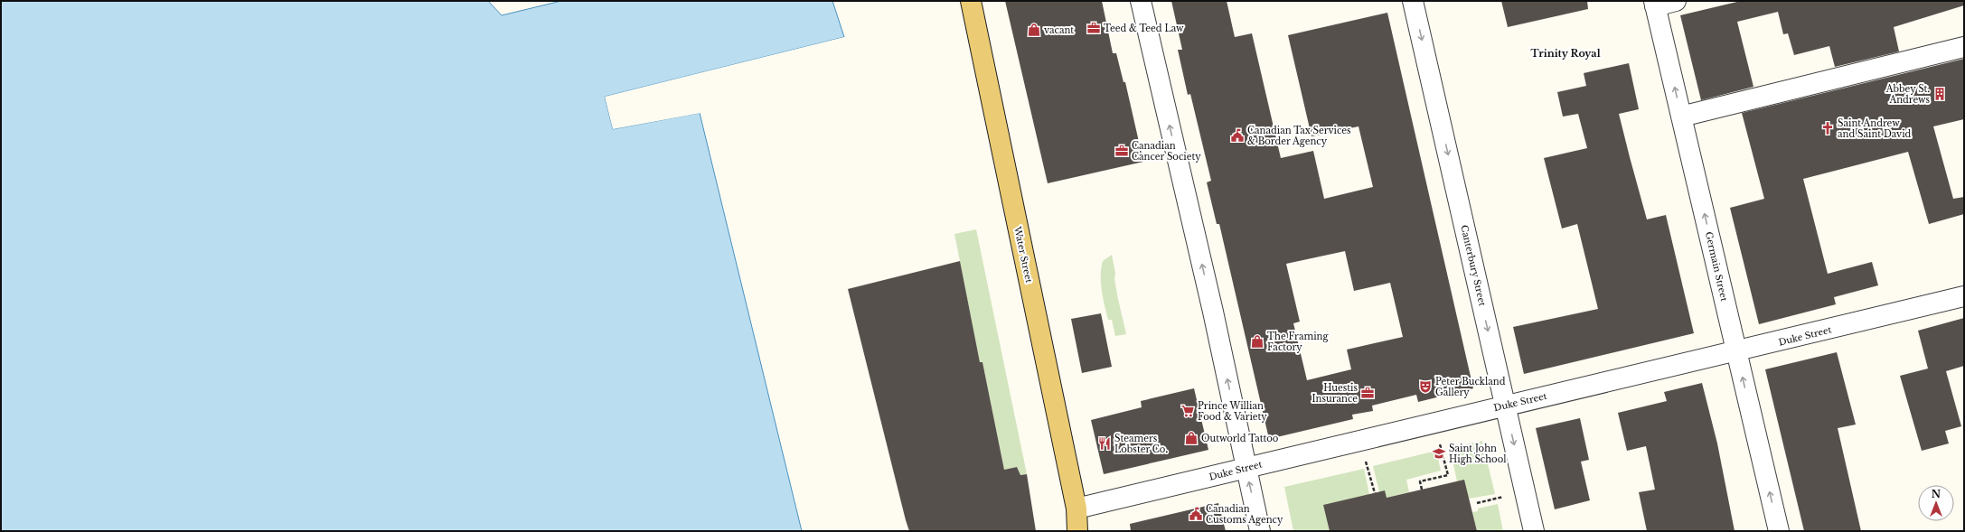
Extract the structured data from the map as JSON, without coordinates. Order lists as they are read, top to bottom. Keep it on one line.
{"streets":{"main road":["Water Street"],"street":["Canterbury Street","Germain Street","Duke Street"]},"crossings":[["Water Street","Duke Street"],["Canterbury Street","Duke Street"],["Germain Street","Duke Street"]],"one_way":["Canterbury Street","Germain Street"],"districts":["Trinity Royal"],"places":{"office":["Teed & Teed Law","Canadian Cancer Society","Huestis Insurance"],"shop":["vacant","The Framing Factory","Outworld Tattoo"],"building":["Abbey St. Andrews"],"church":["Saint Andrew and Saint David"],"public building":["Canadian Tax Services & Border Agency","Canadian Customs Agency"],"theatre":["Peter Buckland Gallery"],"supermarket":["Prince Willian Food & Variety"],"restaurant":["Steamers Lobster Co."],"school or university":["Saint John High School"]},"north":"top"}
